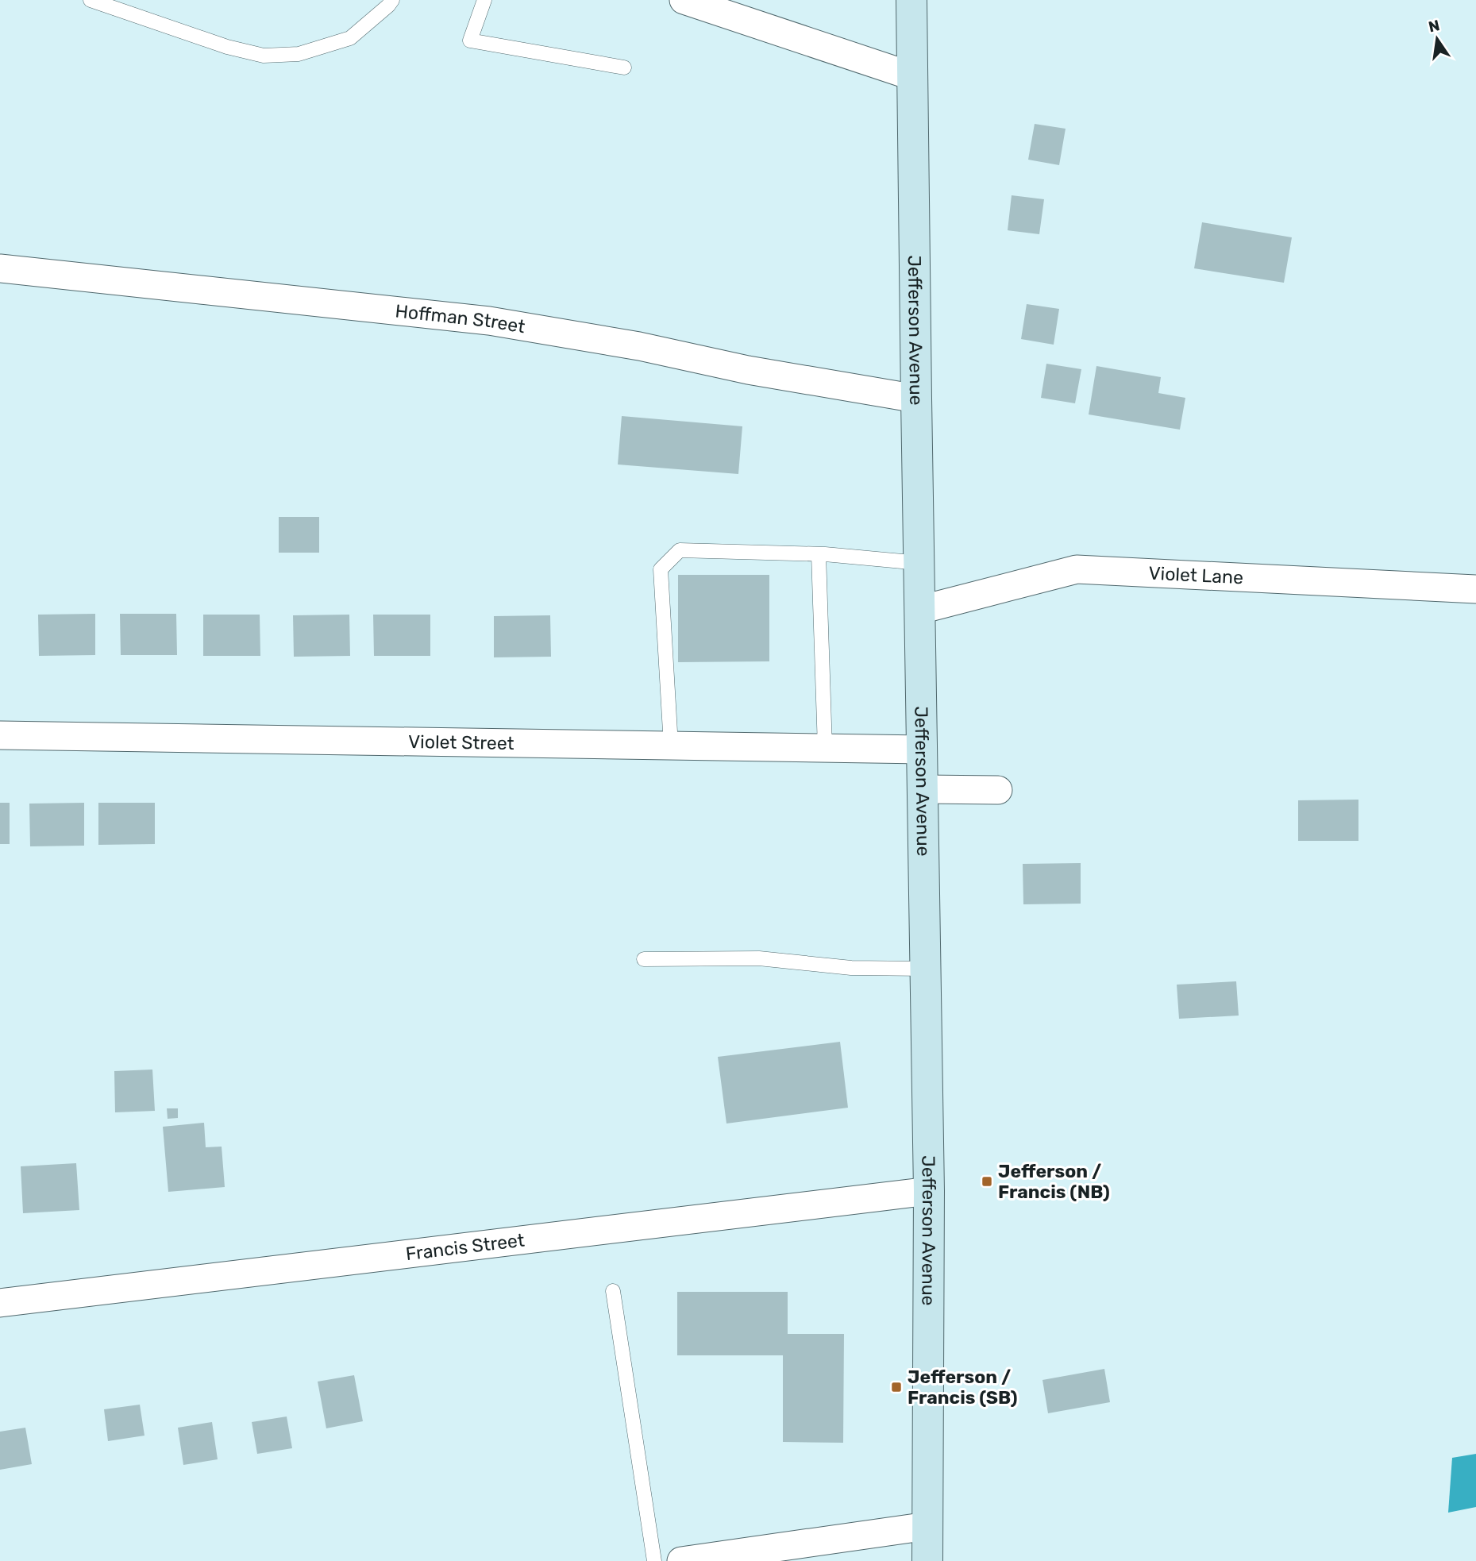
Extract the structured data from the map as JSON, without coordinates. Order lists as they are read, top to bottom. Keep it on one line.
{"streets":{"main road":["Jefferson Avenue"],"street":["Hoffman Street","Violet Lane","Violet Street","Francis Street"]},"crossings":[["Hoffman Street","Jefferson Avenue"],["Jefferson Avenue","Violet Lane"],["Jefferson Avenue","Violet Street"],["Jefferson Avenue","Francis Street"]],"places":{"transit":["Jefferson / Francis (NB)","Jefferson / Francis (SB)"]},"north":"top"}
